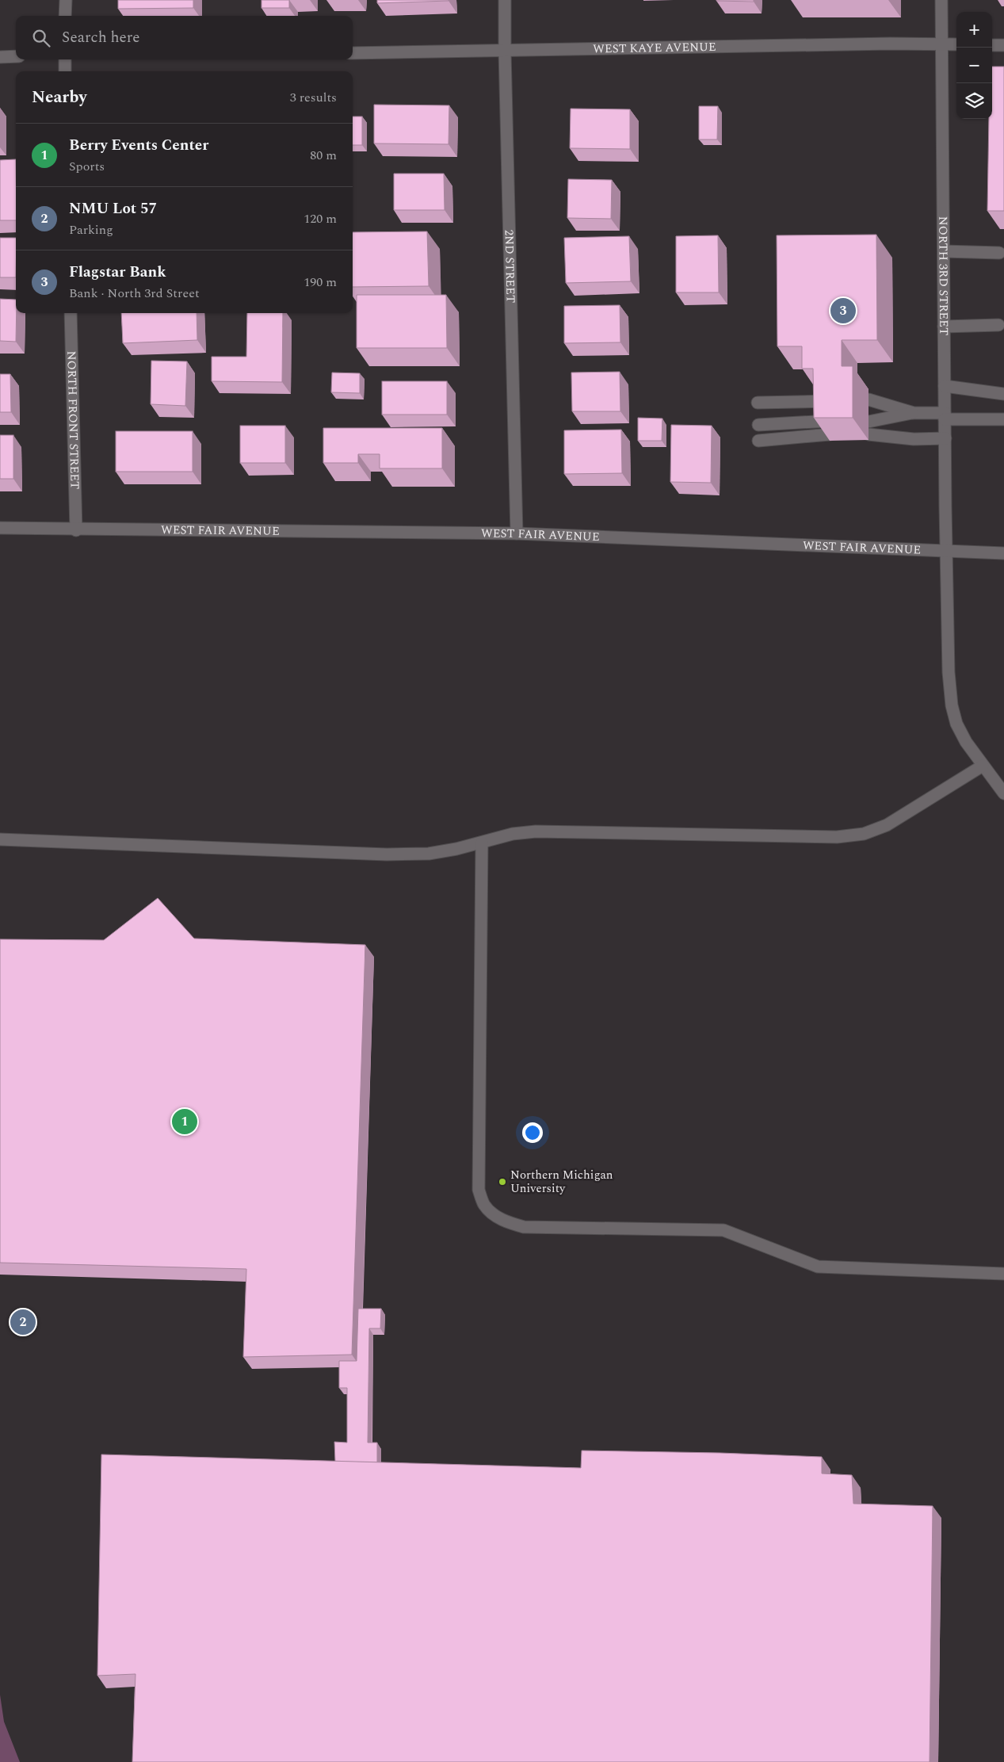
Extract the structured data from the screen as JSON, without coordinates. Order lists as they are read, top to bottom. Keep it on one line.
{"streets":{"street":["WEST KAYE AVENUE","2ND STREET","NORTH 3RD STREET","NORTH FRONT STREET","WEST FAIR AVENUE"]},"crossings":[["WEST KAYE AVENUE","2ND STREET"],["WEST KAYE AVENUE","NORTH 3RD STREET"],["2ND STREET","WEST FAIR AVENUE"],["NORTH 3RD STREET","WEST FAIR AVENUE"],["NORTH FRONT STREET","WEST FAIR AVENUE"]],"places":["Northern Michigan University"],"page":{"map_buttons":["+","−"],"search":"Search here","heading":["Nearby","3 results"],"list":[{"mark":"1","name":"Berry Events Center","note":"Sports","value":"80 m"},{"mark":"2","name":"NMU Lot 57","note":"Parking","value":"120 m"},{"mark":"3","name":"Flagstar Bank","note":"Bank · North 3rd Street","value":"190 m"}],"pins":["3","1","2"]}}
